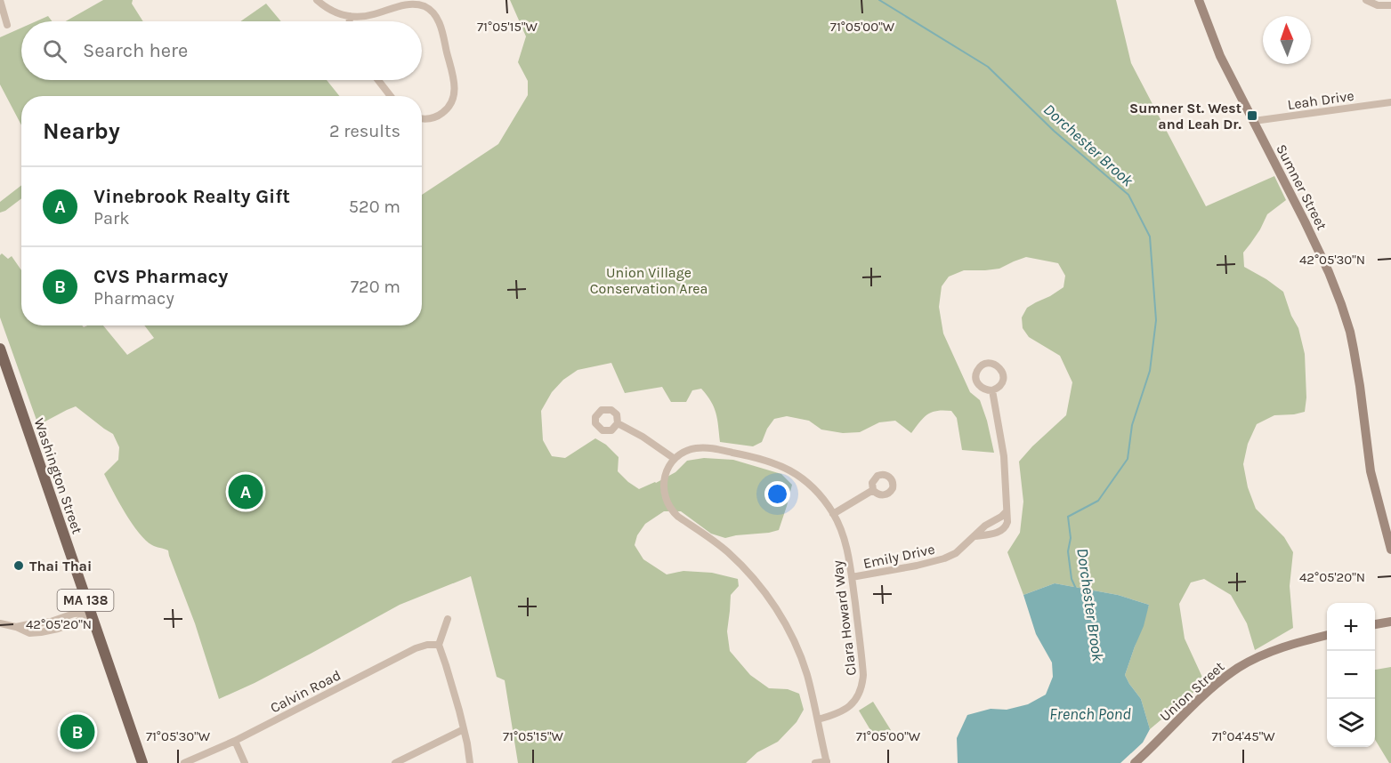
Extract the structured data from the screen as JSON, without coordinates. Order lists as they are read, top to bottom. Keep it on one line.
{"streets":{"main road":["Sumner Street","Washington Street","MA 138","Union Street"],"street":["Leah Drive","Emily Drive","Clara Howard Way","Calvin Road"]},"crossings":[["Leah Drive","Sumner Street"],["Emily Drive","Clara Howard Way"]],"water":["Dorchester Brook","French Pond"],"parks":["Union Village Conservation Area"],"places":{"transit":["Sumner St. West and Leah Dr."],"other":["Thai Thai"]},"north":"top","page":{"search":"Search here","heading":["Nearby","2 results"],"list":[{"mark":"A","name":"Vinebrook Realty Gift","note":"Park","value":"520 m"},{"mark":"B","name":"CVS Pharmacy","note":"Pharmacy","value":"720 m"}],"pins":["A","B"],"map_buttons":["+","−"]},"coordinates":["71°05'15\"W","71°05'00\"W","42°05'30\"N","42°05'20\"N","71°05'30\"W","71°04'45\"W"]}
